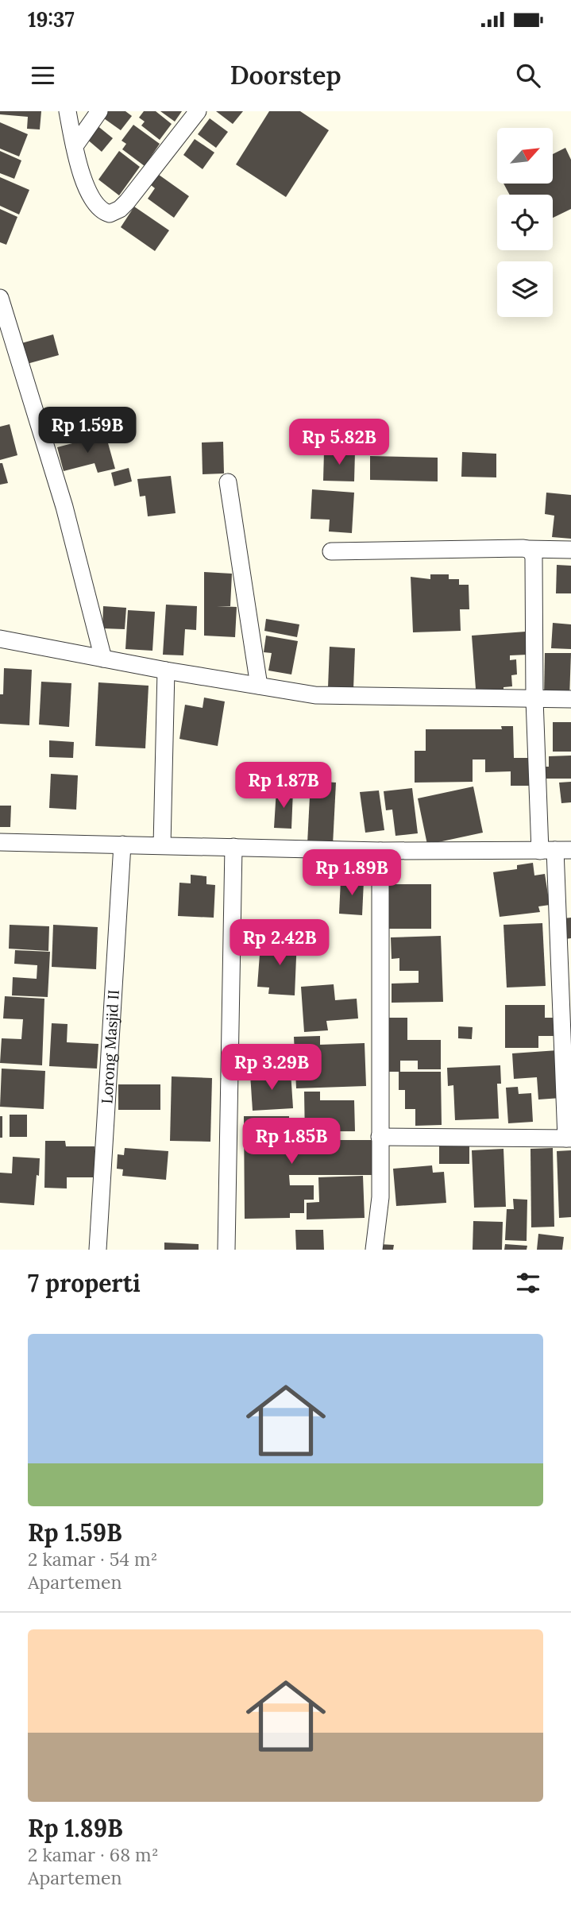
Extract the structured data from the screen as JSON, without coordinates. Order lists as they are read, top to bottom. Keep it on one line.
{"streets":{"street":["Lorong Masjid II"]},"north":"top right","page":{"status":"19:37","header":"Doorstep","price":["Rp 1.59B","Rp 5.82B","Rp 1.87B","Rp 1.89B","Rp 2.42B","Rp 3.29B","Rp 1.85B"],"heading":"7 properti","list":[{"name":"Rp 1.59B","note":"2 kamar · 54 m² · Apartemen"},{"name":"Rp 1.89B","note":"2 kamar · 68 m² · Apartemen"}]}}
